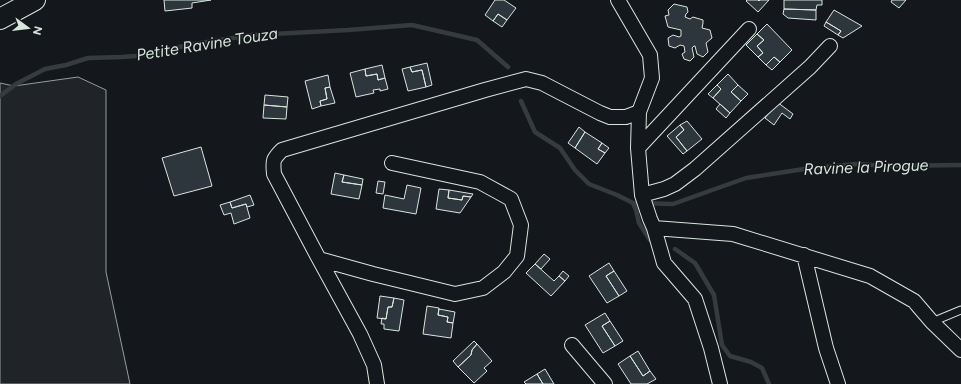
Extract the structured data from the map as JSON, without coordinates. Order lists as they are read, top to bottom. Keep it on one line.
{"water":["Petite Ravine Touza","Ravine la Pirogue"],"north":"right"}
